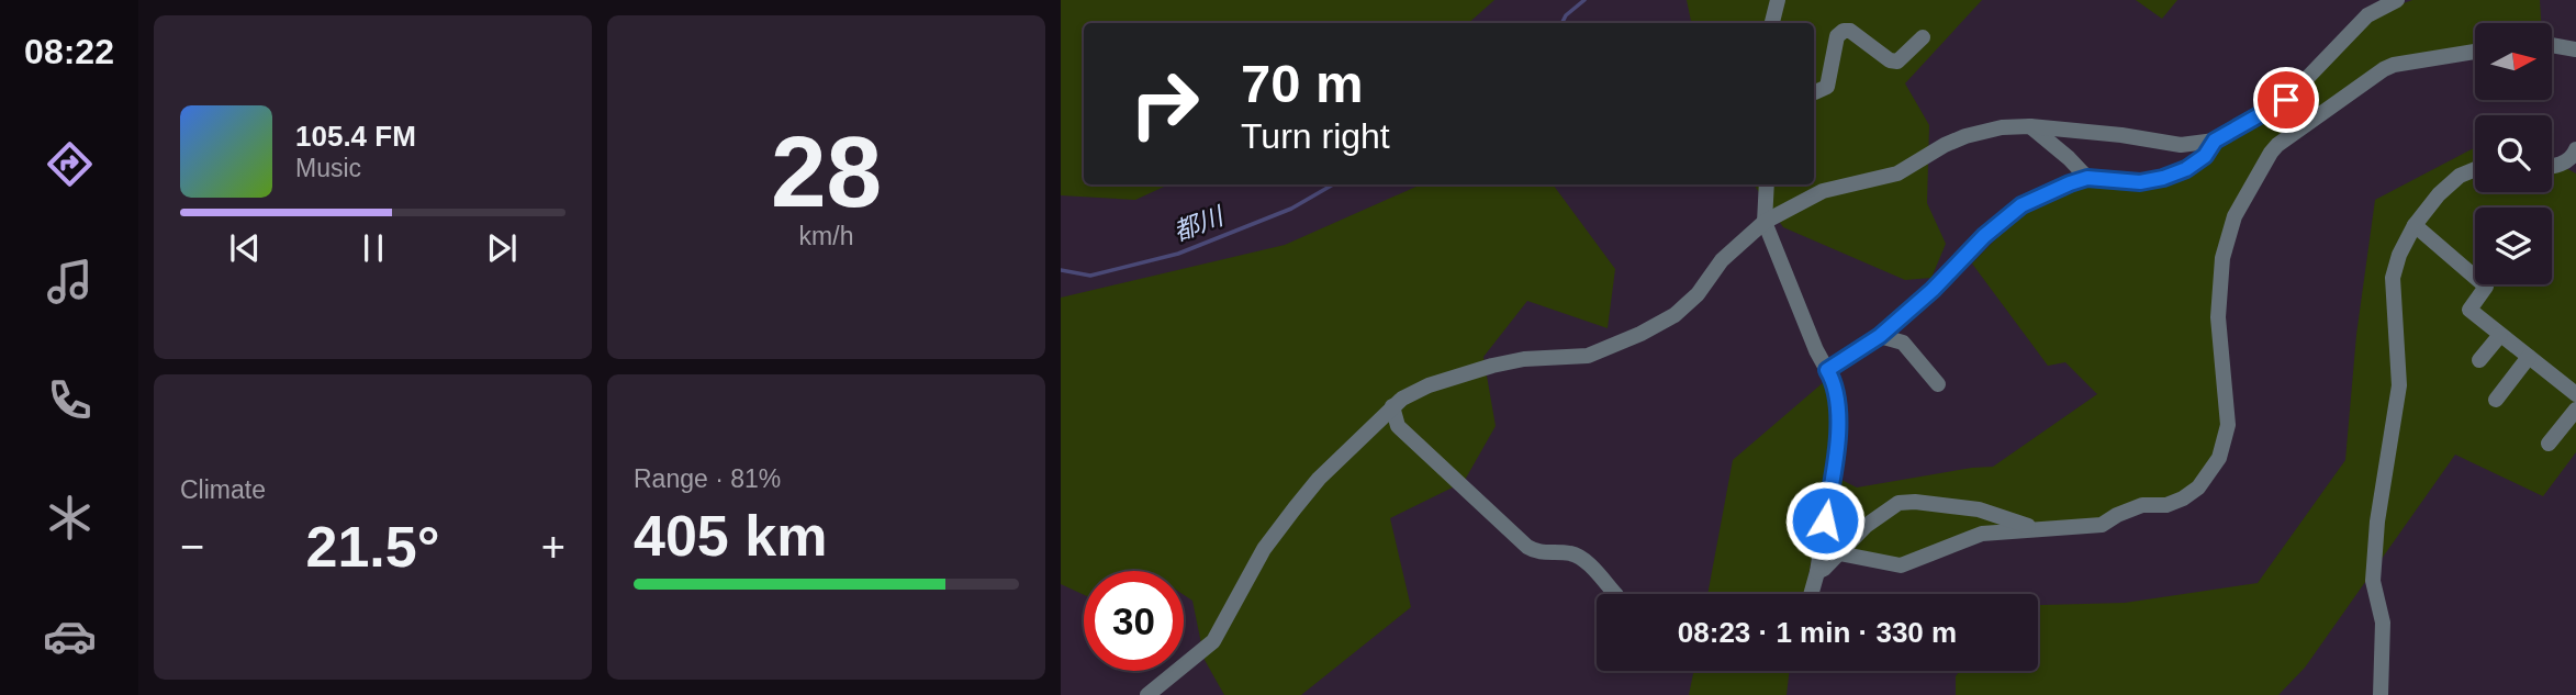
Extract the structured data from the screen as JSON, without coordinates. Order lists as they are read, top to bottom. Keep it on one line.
{"water":["都川"],"north":"right","page":{"tabs":"08:22","tile":[["28","km/h"],"Climate",["Range · 81%","405 km"]],"turn":["70 m","Turn right"],"song":["105.4 FM","Music"],"heat":["−","21.5°","+"],"limit":"30","trip":"08:23 · 1 min · 330 m"}}
